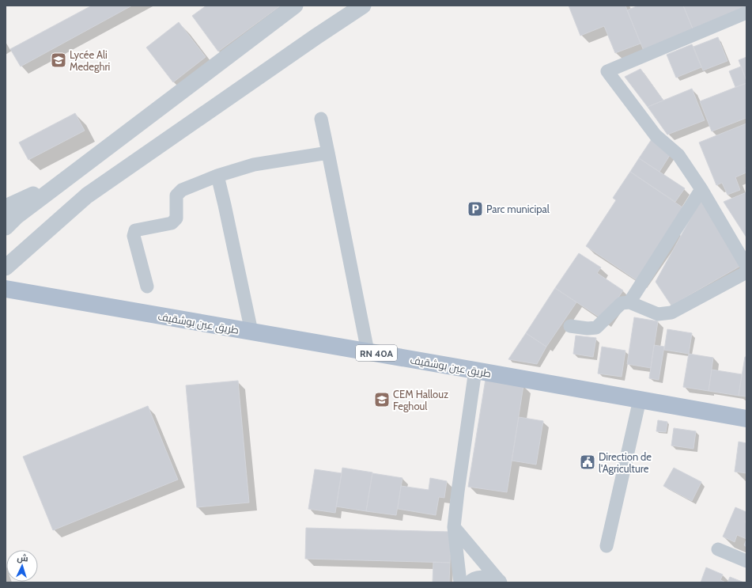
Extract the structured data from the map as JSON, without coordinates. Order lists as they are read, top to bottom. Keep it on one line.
{"streets":{"main road":["طريق عين بوشقيف","RN 40A"]},"places":{"school or university":["Lycée Ali Medeghri","CEM Hallouz Feghoul"],"parking":["Parc municipal"],"public building":["Direction de l'Agriculture"]},"north":"top"}
